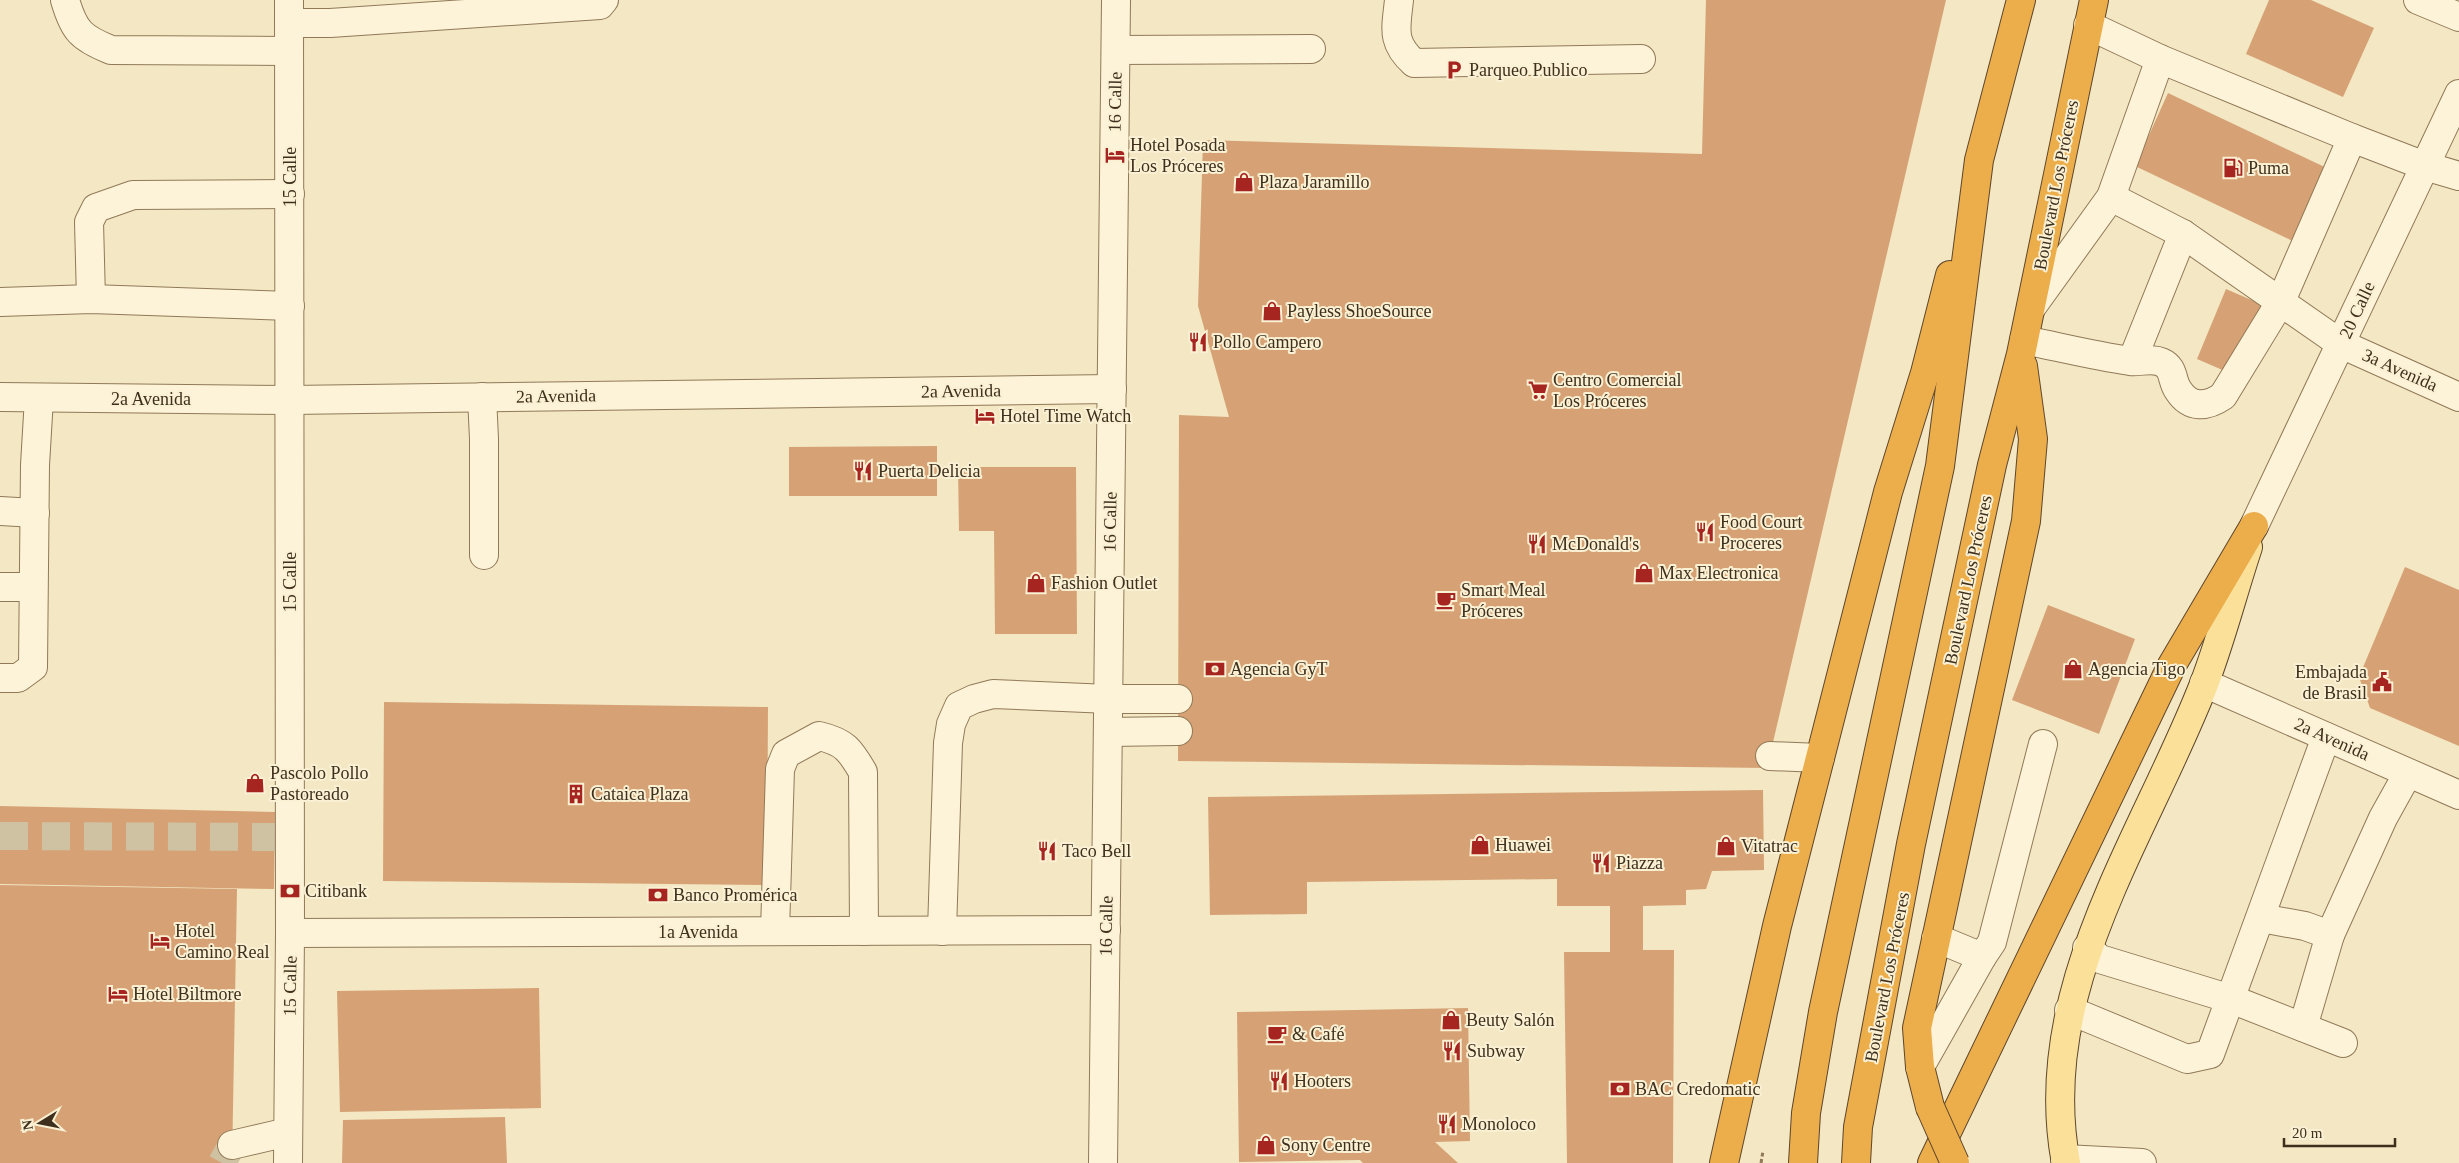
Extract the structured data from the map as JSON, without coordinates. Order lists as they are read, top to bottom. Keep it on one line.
{"streets":{"highway":["Boulevard Los Próceres"],"street":["16 Calle","15 Calle","20 Calle","3a Avenida","2a Avenida","1a Avenida"]},"crossings":[["16 Calle","2a Avenida"],["16 Calle","1a Avenida"],["15 Calle","2a Avenida"],["15 Calle","1a Avenida"],["20 Calle","3a Avenida"]],"places":{"parking":["Parqueo Publico"],"hotel":["Hotel Posada Los Próceres","Hotel Time Watch","Hotel Camino Real","Hotel Biltmore"],"fuel station":["Puma"],"shop":["Plaza Jaramillo","Payless ShoeSource","Max Electronica","Fashion Outlet","Agencia Tigo","Pascolo Pollo Pastoreado","Huawei","Vitatrac","Beuty Salón","Sony Centre"],"restaurant":["Pollo Campero","Puerta Delicia","Food Court Proceres","McDonald's","Taco Bell","Piazza","Subway","Hooters","Monoloco"],"supermarket":["Centro Comercial Los Próceres"],"cafe":["Smart Meal Próceres","& Café"],"bank":["Agencia GyT","Citibank","Banco Promérica","BAC Credomatic"],"public building":["Embajada de Brasil"],"building":["Cataica Plaza"]},"scale_bar":"20 m","north":"left"}
